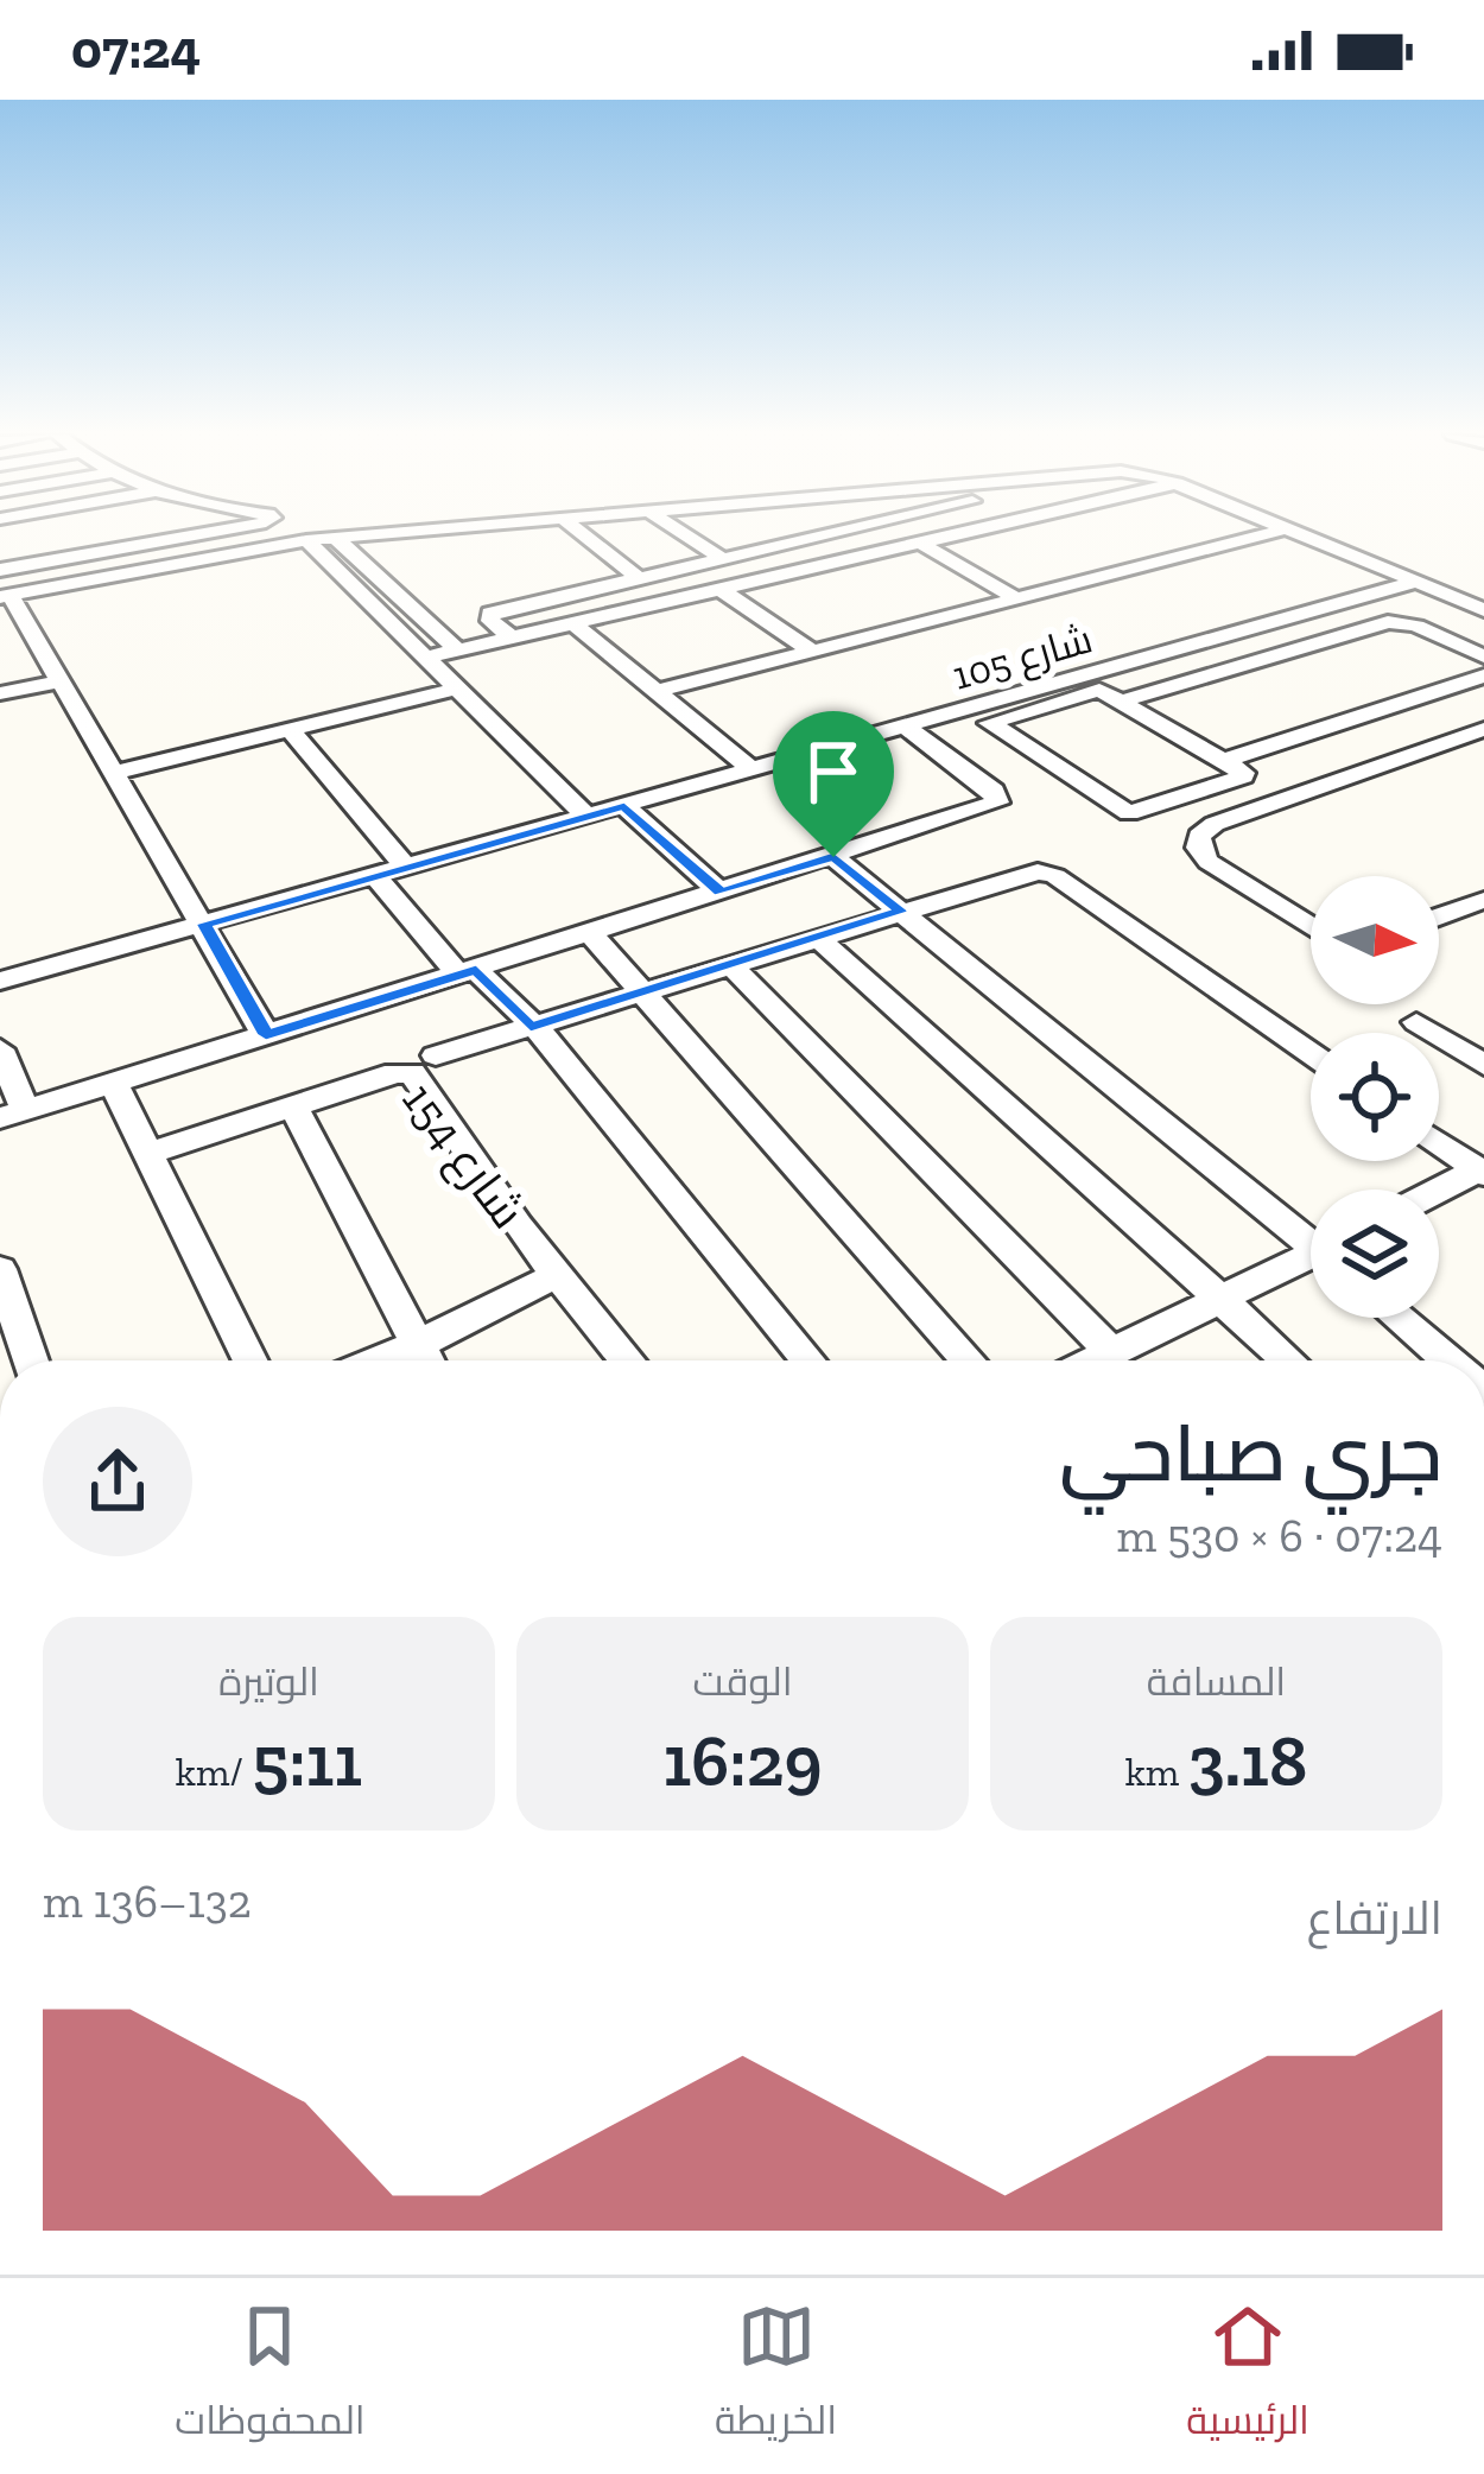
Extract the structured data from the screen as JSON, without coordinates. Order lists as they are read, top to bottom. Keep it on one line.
{"streets":{"street":["شارع 105","شارع 154"]},"north":"right","page":{"status":"07:24","heading":["جري صباحي","07:24 · 6 × 530 m"],"stats":[["المسافة","3.18 km"],["الوقت","16:29"],["الوتيرة","5:11 /km"]],"chart":["الارتفاع","132–136 m"],"tabs":["الرئيسية","الخريطة","المحفوظات"]}}
